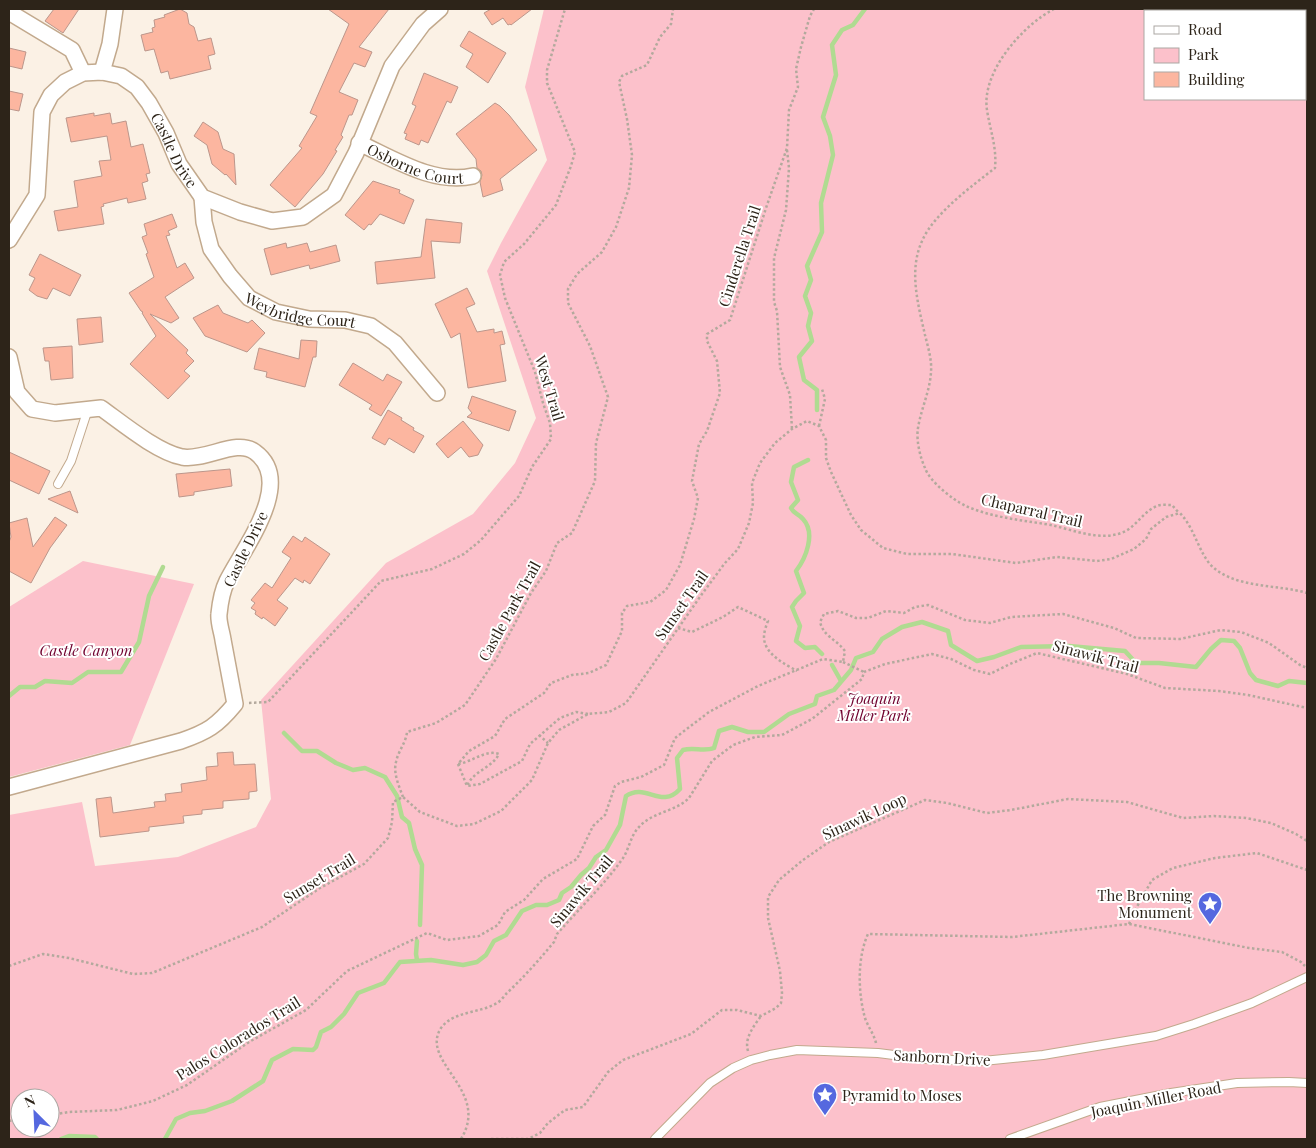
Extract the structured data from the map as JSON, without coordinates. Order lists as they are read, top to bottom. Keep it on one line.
{"streets":{"street":["Castle Drive","Osborne Court","Weybridge Court"],"lane":["Sanborn Drive","Joaquin Miller Road"],"path":["Cinderella Trail","West Trail","Chaparral Trail","Sunset Trail","Castle Park Trail","Sinawik Trail","Sinawik Loop","Palos Colorados Trail"]},"crossings":[["Castle Drive","Osborne Court"],["Castle Drive","Weybridge Court"],["Castle Drive","West Trail"],["Sunset Trail","Castle Park Trail"]],"parks":["Castle Canyon","Joaquin Miller Park"],"places":{"place":["The Browning Monument","Pyramid to Moses"]},"legend":["Road","Park","Building"],"north":"top left"}
